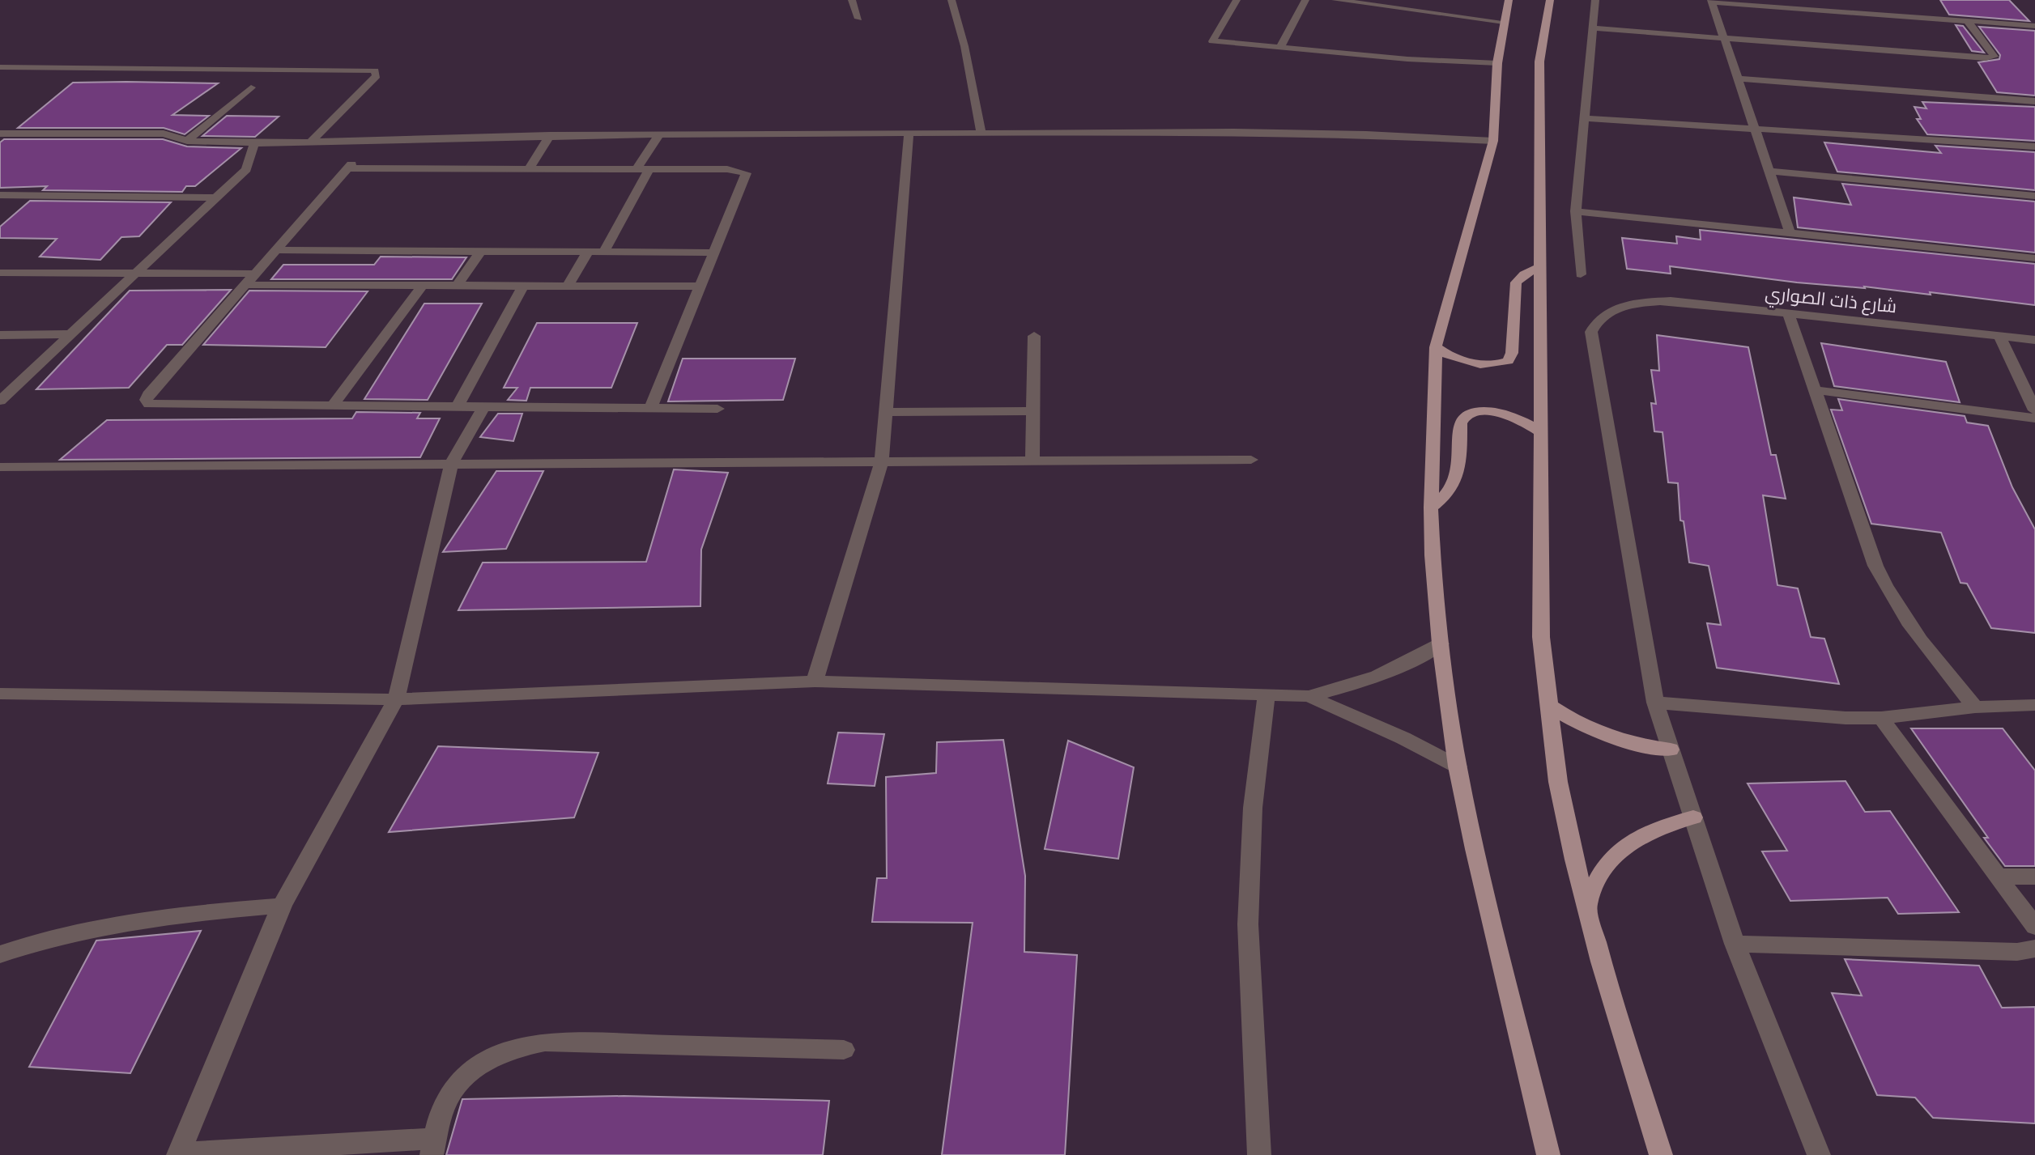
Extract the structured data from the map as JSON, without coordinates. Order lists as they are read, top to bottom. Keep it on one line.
{"streets":{"street":["شارع ذات الصواري"]}}
